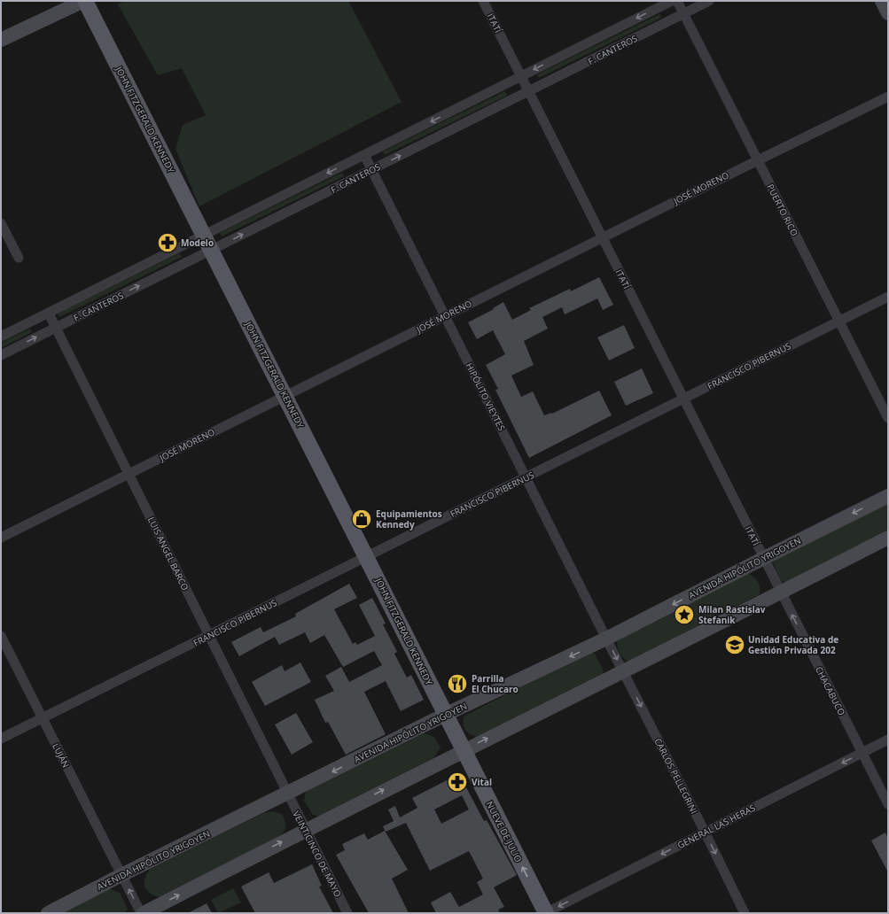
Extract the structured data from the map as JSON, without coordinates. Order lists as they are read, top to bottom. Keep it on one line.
{"streets":{"main road":["JOHN FITZGERALD KENNEDY","AVENIDA HIPÓLITO YRIGOYEN","NUEVE DE JULIO"],"street":["ITATÍ","F. CANTEROS","JOSÉ MORENO","PUERTO RICO","FRANCISCO PIBERNUS","HIPÓLITO VIEYTES","LUIS ANGEL BARCO","CHACABUCO","LUJÁN","CARLOS PELLEGRINI","GENERAL LAS HERAS","VEINTICINCO DE MAYO"]},"crossings":[["ITATÍ","F. CANTEROS"],["ITATÍ","JOSÉ MORENO"],["ITATÍ","FRANCISCO PIBERNUS"],["ITATÍ","AVENIDA HIPÓLITO YRIGOYEN"],["ITATÍ","CHACABUCO"],["F. CANTEROS","JOHN FITZGERALD KENNEDY"],["F. CANTEROS","PUERTO RICO"],["F. CANTEROS","HIPÓLITO VIEYTES"],["F. CANTEROS","LUIS ANGEL BARCO"],["JOHN FITZGERALD KENNEDY","JOSÉ MORENO"],["JOHN FITZGERALD KENNEDY","FRANCISCO PIBERNUS"],["JOHN FITZGERALD KENNEDY","AVENIDA HIPÓLITO YRIGOYEN"],["JOHN FITZGERALD KENNEDY","NUEVE DE JULIO"],["JOSÉ MORENO","PUERTO RICO"],["JOSÉ MORENO","HIPÓLITO VIEYTES"],["JOSÉ MORENO","LUIS ANGEL BARCO"],["PUERTO RICO","FRANCISCO PIBERNUS"],["FRANCISCO PIBERNUS","HIPÓLITO VIEYTES"],["FRANCISCO PIBERNUS","LUIS ANGEL BARCO"],["FRANCISCO PIBERNUS","LUJÁN"],["HIPÓLITO VIEYTES","AVENIDA HIPÓLITO YRIGOYEN"],["HIPÓLITO VIEYTES","CARLOS PELLEGRINI"],["LUIS ANGEL BARCO","AVENIDA HIPÓLITO YRIGOYEN"],["LUIS ANGEL BARCO","VEINTICINCO DE MAYO"],["AVENIDA HIPÓLITO YRIGOYEN","CHACABUCO"],["AVENIDA HIPÓLITO YRIGOYEN","LUJÁN"],["AVENIDA HIPÓLITO YRIGOYEN","CARLOS PELLEGRINI"],["AVENIDA HIPÓLITO YRIGOYEN","VEINTICINCO DE MAYO"],["CHACABUCO","GENERAL LAS HERAS"],["CARLOS PELLEGRINI","GENERAL LAS HERAS"],["GENERAL LAS HERAS","NUEVE DE JULIO"]],"one_way":["CHACABUCO","CARLOS PELLEGRINI","GENERAL LAS HERAS","NUEVE DE JULIO"],"places":{"pharmacy":["Modelo","Vital"],"shop":["Equipamientos Kennedy"],"place":["Milan Rastislav Stefanik"],"school or university":["Unidad Educativa de Gestión Privada 202"],"restaurant":["Parrilla El Chucaro"]}}
